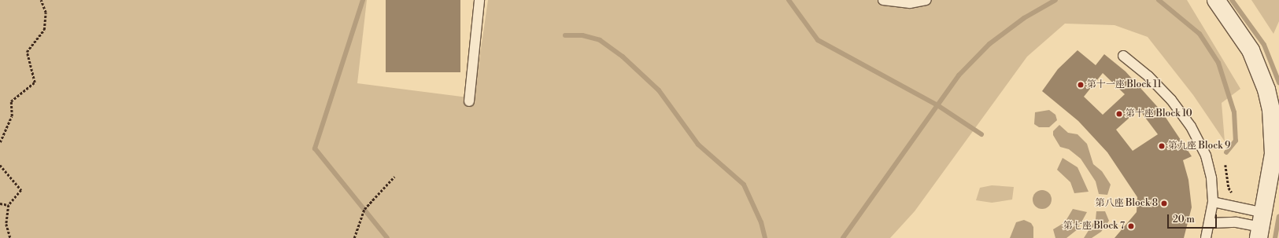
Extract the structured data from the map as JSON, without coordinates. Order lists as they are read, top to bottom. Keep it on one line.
{"places":["第十一座 Block 11","第十座 Block 10","第九座 Block 9","第八座 Block 8","第七座 Block 7"],"scale_bar":"20 m"}
